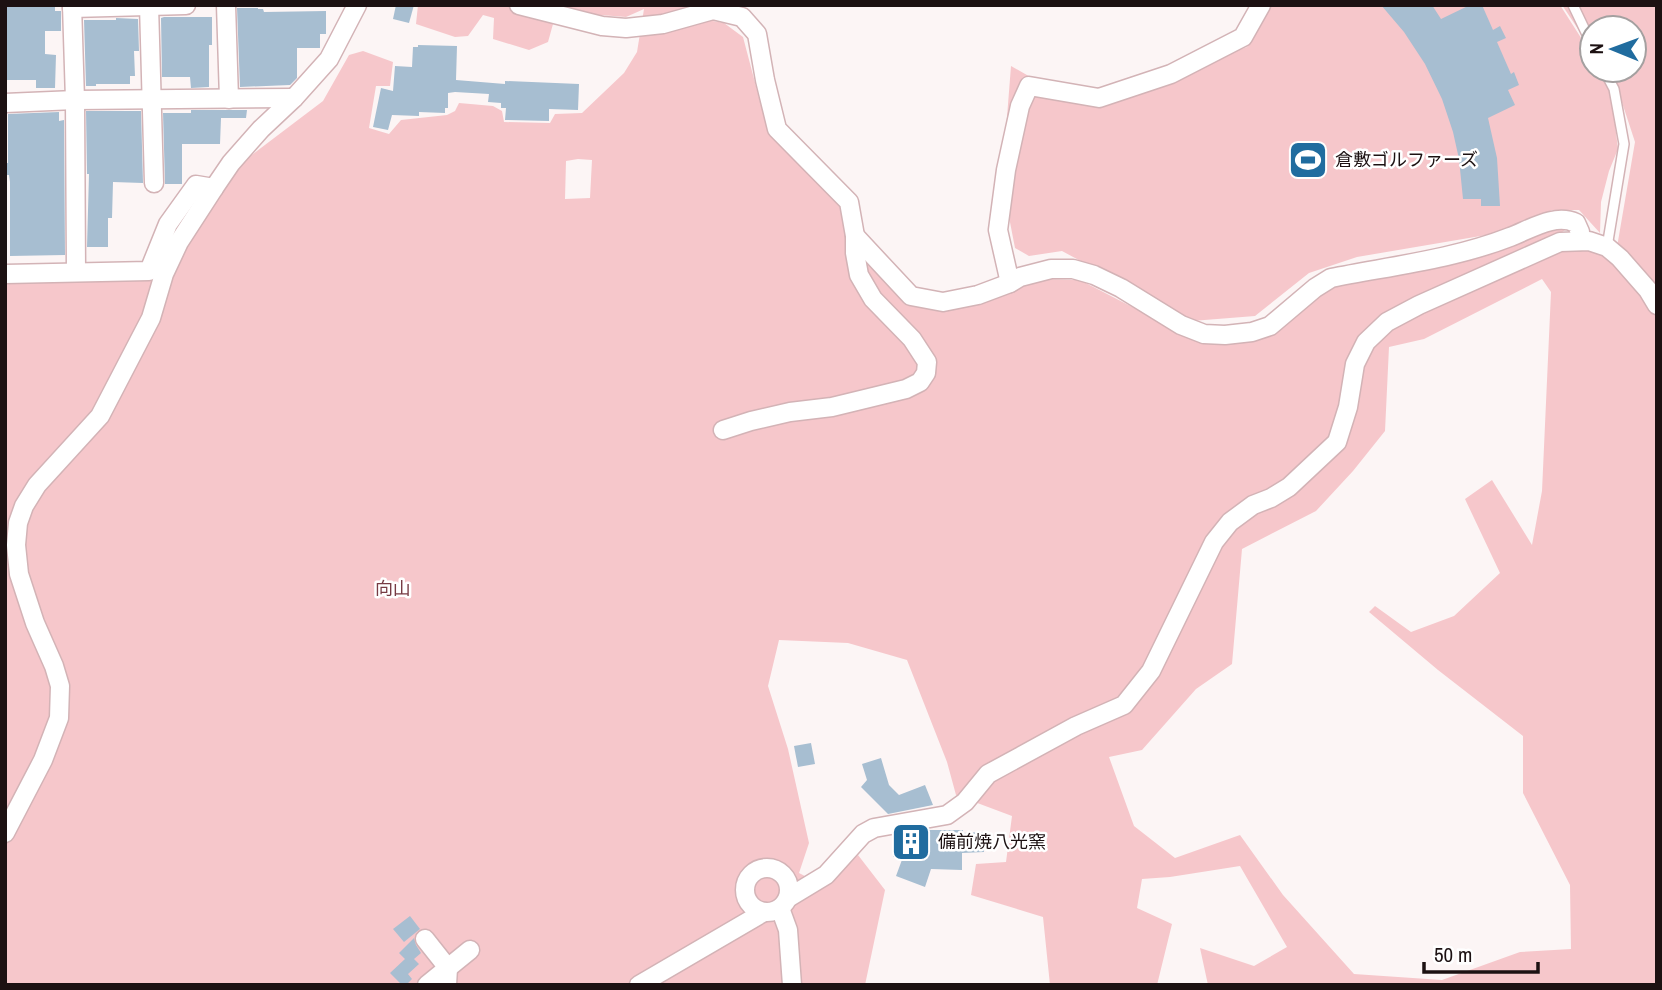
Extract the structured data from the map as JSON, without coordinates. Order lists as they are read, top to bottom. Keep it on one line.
{"parks":["向山"],"places":{"sports":["倉敷ゴルファーズ"],"building":["備前焼八光窯"]},"scale_bar":"50 m","north":"left"}
